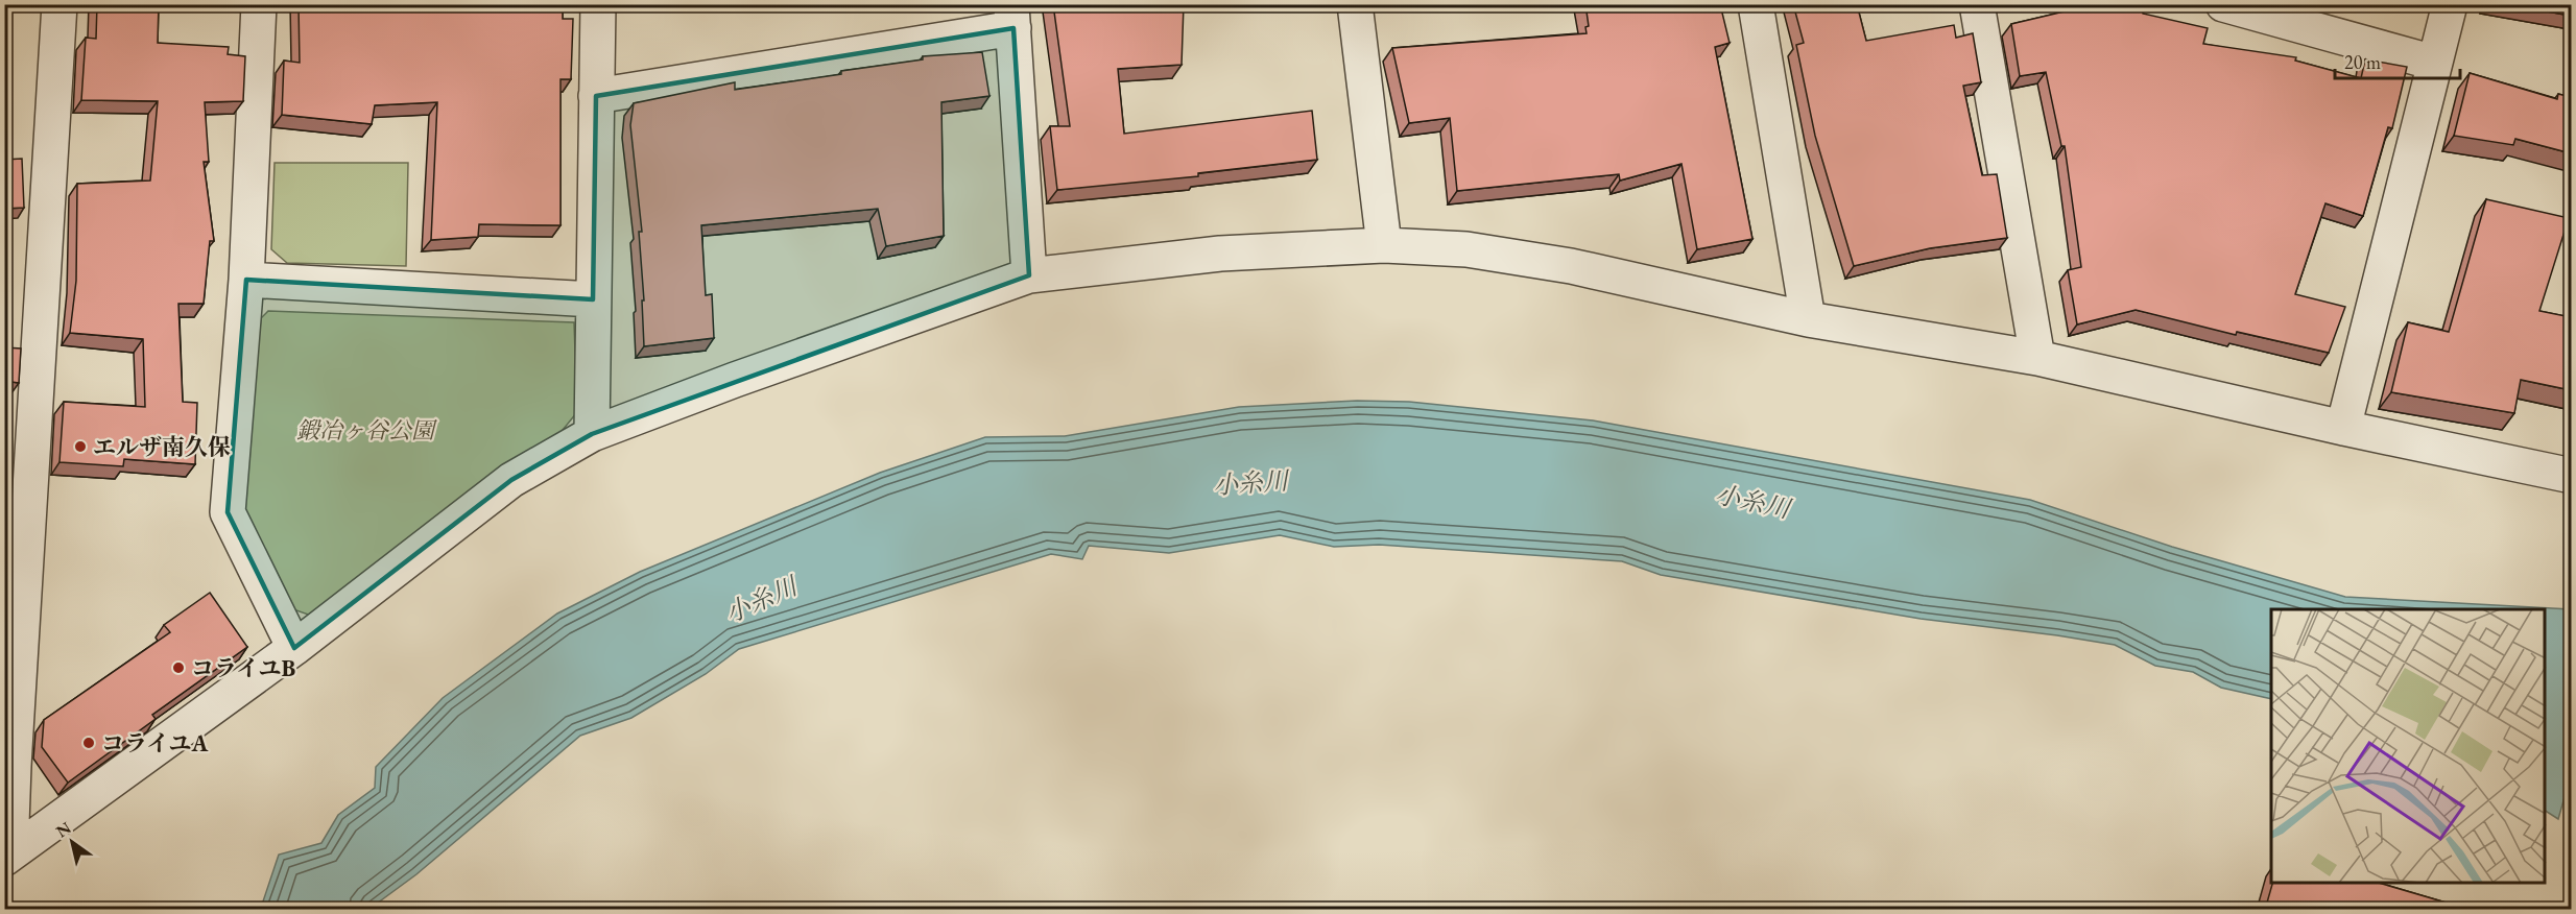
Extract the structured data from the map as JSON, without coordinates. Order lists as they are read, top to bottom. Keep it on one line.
{"water":["小糸川"],"parks":["鍛冶ヶ谷公園"],"places":["エルザ南久保","コライユB","コライユA"],"scale_bar":"20 m","north":"top left"}
